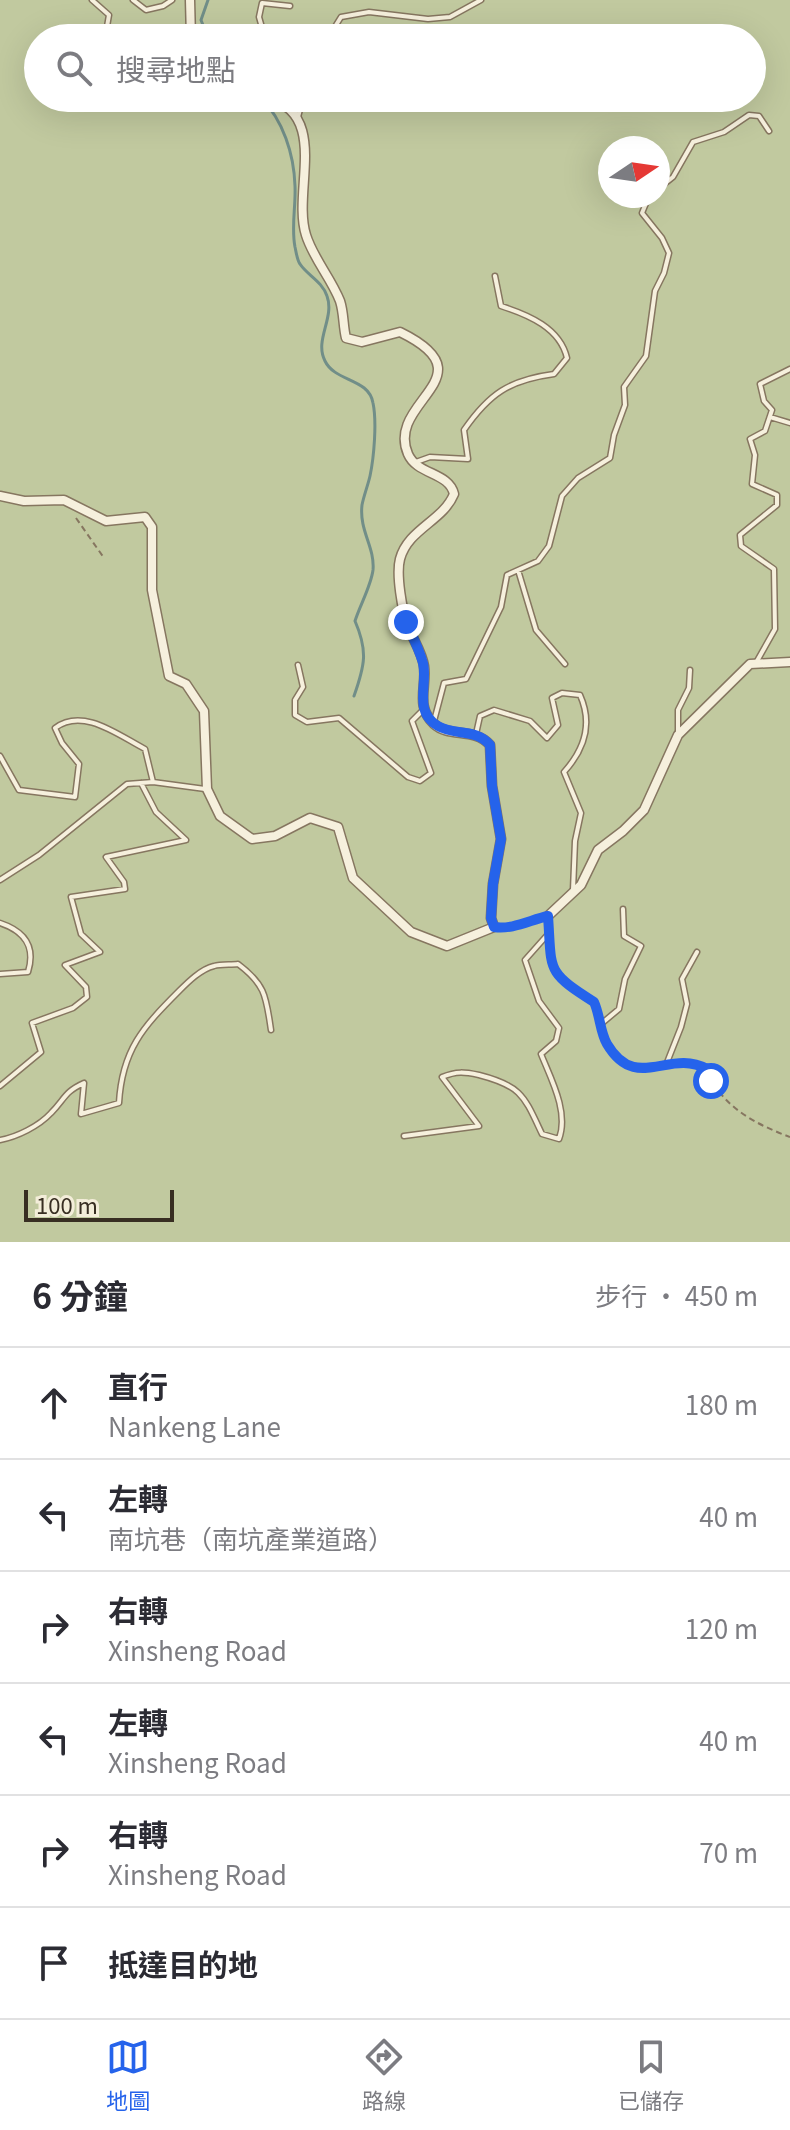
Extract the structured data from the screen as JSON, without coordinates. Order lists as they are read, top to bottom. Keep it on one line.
{"scale_bar":"100 m","north":"right","page":{"search":"搜尋地點","scale":"100 m","heading":["6 分鐘","步行 · 450 m"],"list":[["直行","Nankeng Lane","180 m"],["左轉","南坑巷（南坑產業道路）","40 m"],["右轉","Xinsheng Road","120 m"],["左轉","Xinsheng Road","40 m"],["右轉","Xinsheng Road","70 m"],"抵達目的地"],"nav":["地圖","路線","已儲存"]}}
